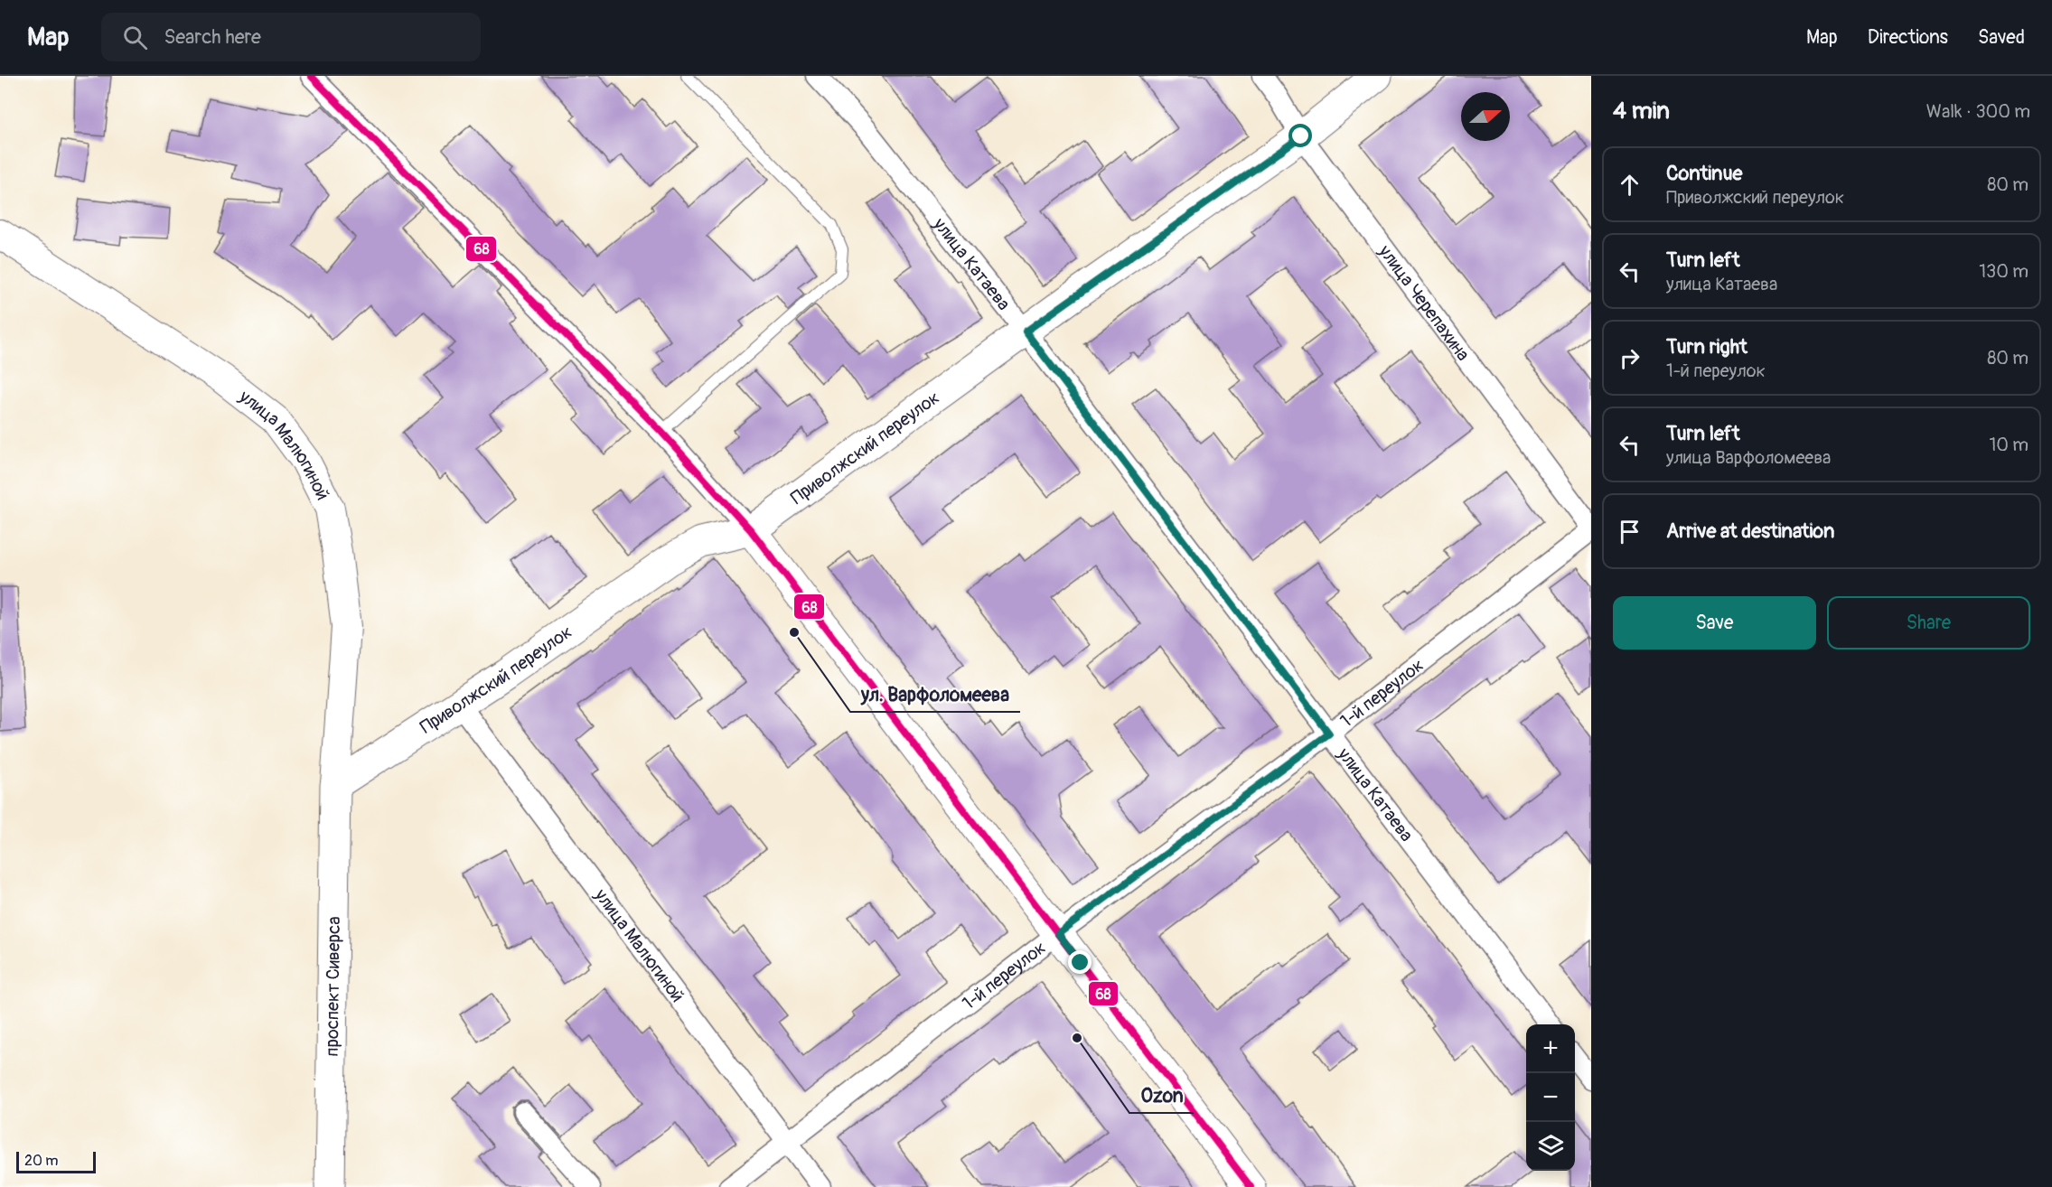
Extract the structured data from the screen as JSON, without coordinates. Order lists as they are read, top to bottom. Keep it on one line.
{"streets":{"main road":["Приволжский переулок","проспект Сиверса"],"street":["улица Катаева","улица Черепахина","улица Малюгиной","1-й переулок"]},"crossings":[["улица Катаева","Приволжский переулок"],["улица Катаева","1-й переулок"],["улица Черепахина","Приволжский переулок"],["улица Черепахина","1-й переулок"],["улица Малюгиной","Приволжский переулок"],["улица Малюгиной","1-й переулок"],["улица Малюгиной","проспект Сиверса"],["Приволжский переулок","проспект Сиверса"]],"places":["ул. Варфоломеева","Ozon"],"lines":["transit line 68"],"scale_bar":"20 m","north":"right","page":{"header":"Map","search":"Search here","nav":["Map","Directions","Saved"],"heading":["4 min","Walk · 300 m"],"list":[["Continue","Приволжский переулок","80 m"],["Turn left","улица Катаева","130 m"],["Turn right","1-й переулок","80 m"],["Turn left","улица Варфоломеева","10 m"],"Arrive at destination"],"buttons":["Save","Share"],"map_buttons":["+","−"],"scale":"20 m"}}
